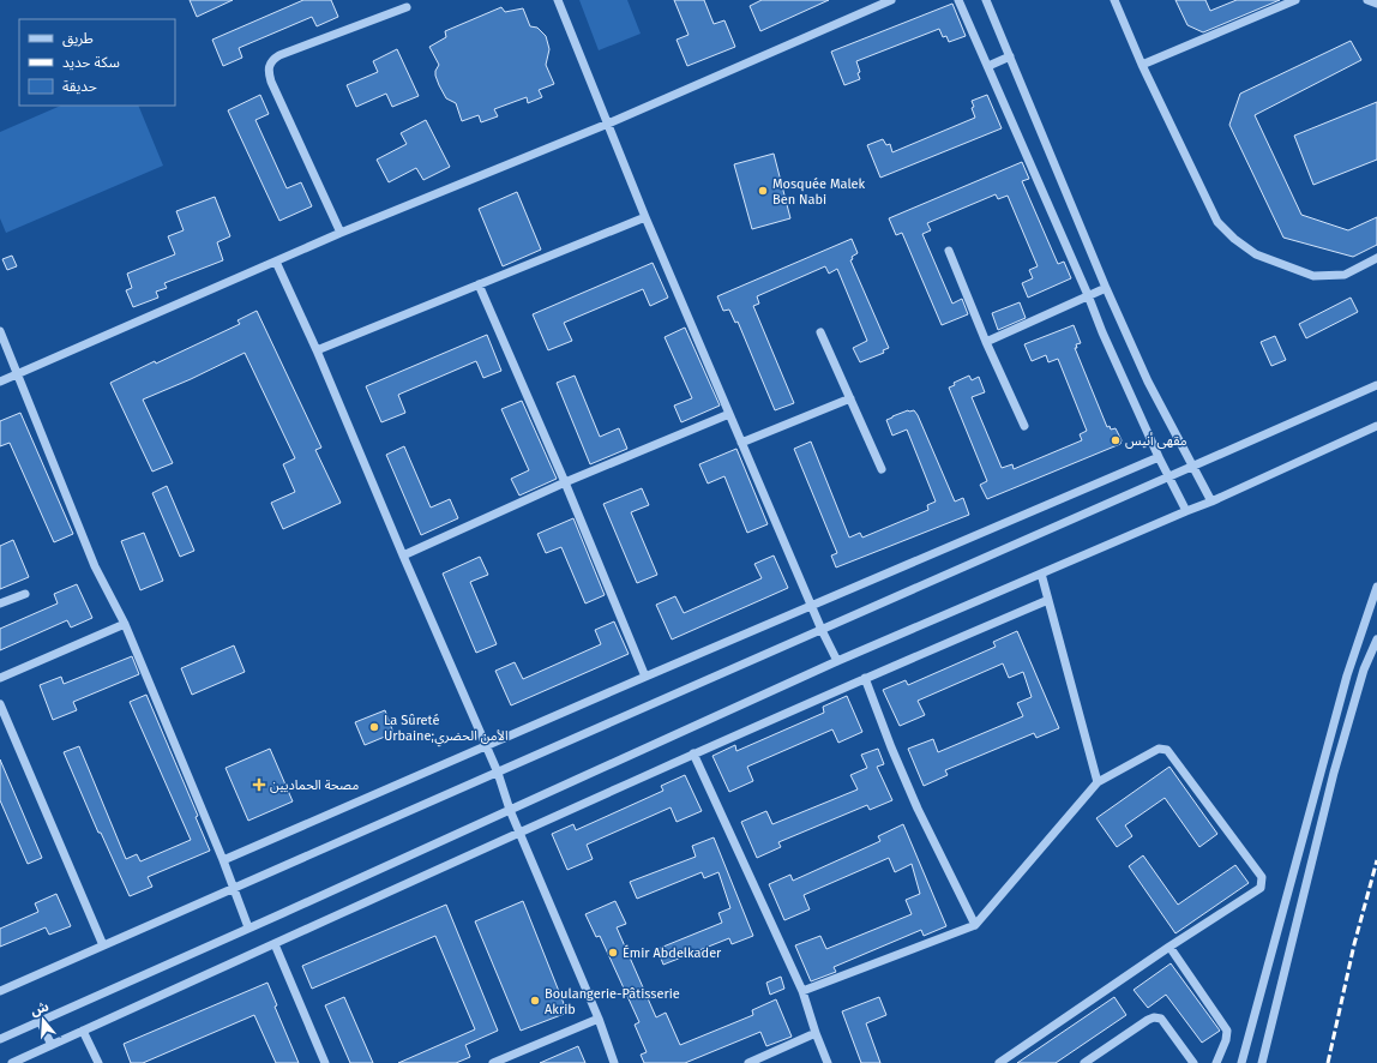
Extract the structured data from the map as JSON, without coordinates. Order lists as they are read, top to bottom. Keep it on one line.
{"places":{"other":["Mosquée Malek Ben Nabi","مقهى أنيس","La Sûreté Urbaine;الأمن الحضري","Émir Abdelkader","Boulangerie-Pâtisserie Akrib"],"health":["مصحة الحماديين"]},"legend":["طريق","سكة حديد","حديقة"],"north":"top"}
